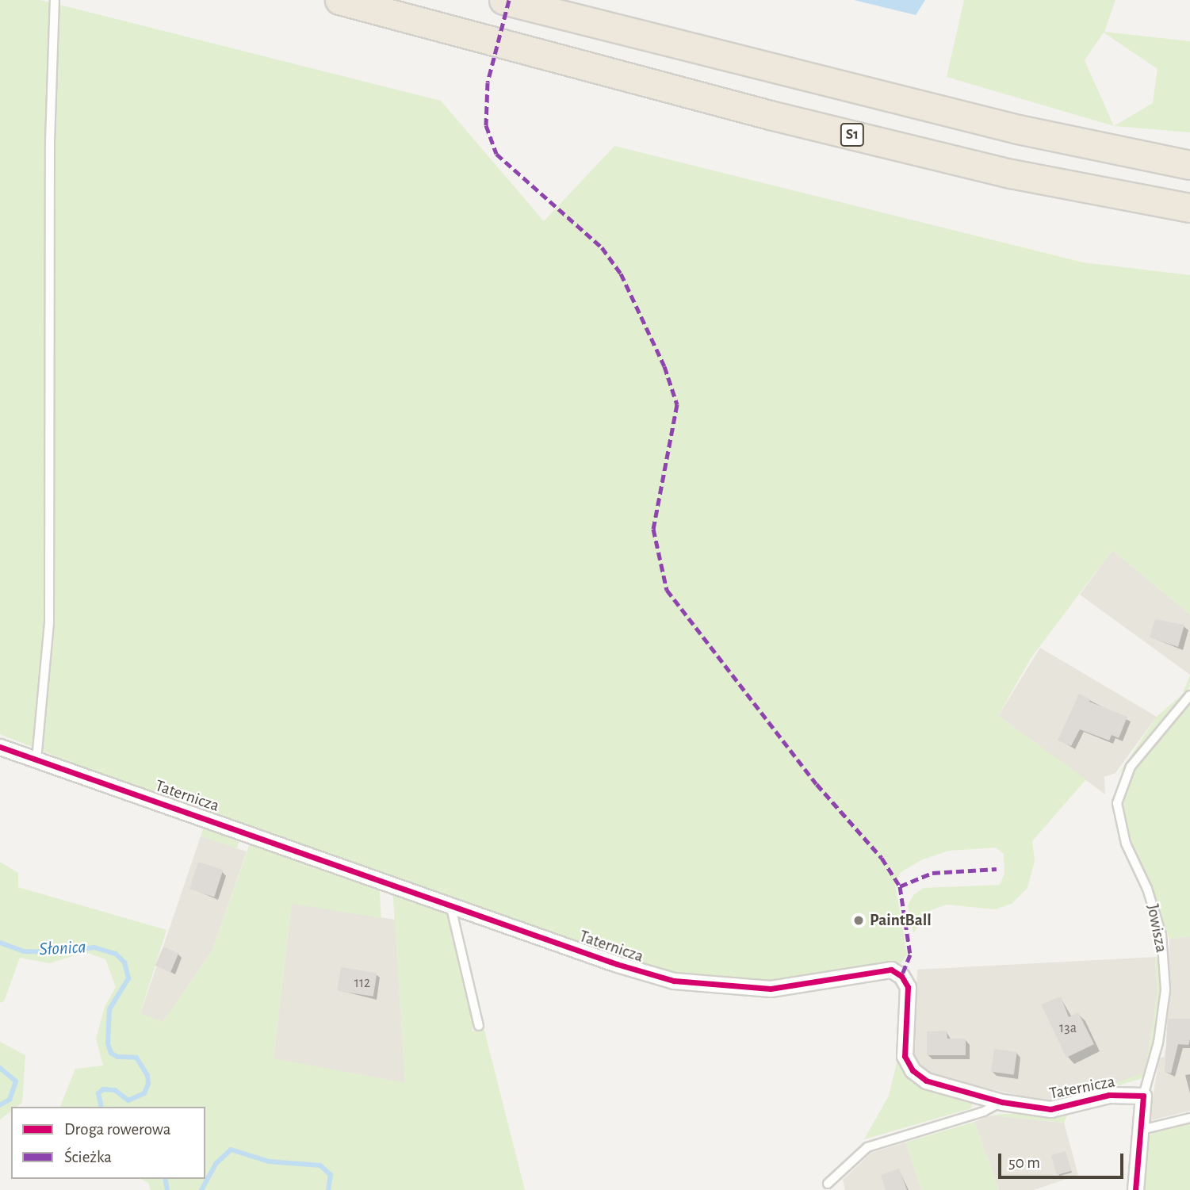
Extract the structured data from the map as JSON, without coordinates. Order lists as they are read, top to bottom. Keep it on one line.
{"streets":{"highway":["S1"],"street":["Taternicza","Jowisza"]},"crossings":[["Taternicza","Jowisza"]],"water":["Słonica"],"places":["PaintBall"],"house_numbers":["112","13a"],"legend":["Droga rowerowa","Ścieżka"],"scale_bar":"50 m"}
